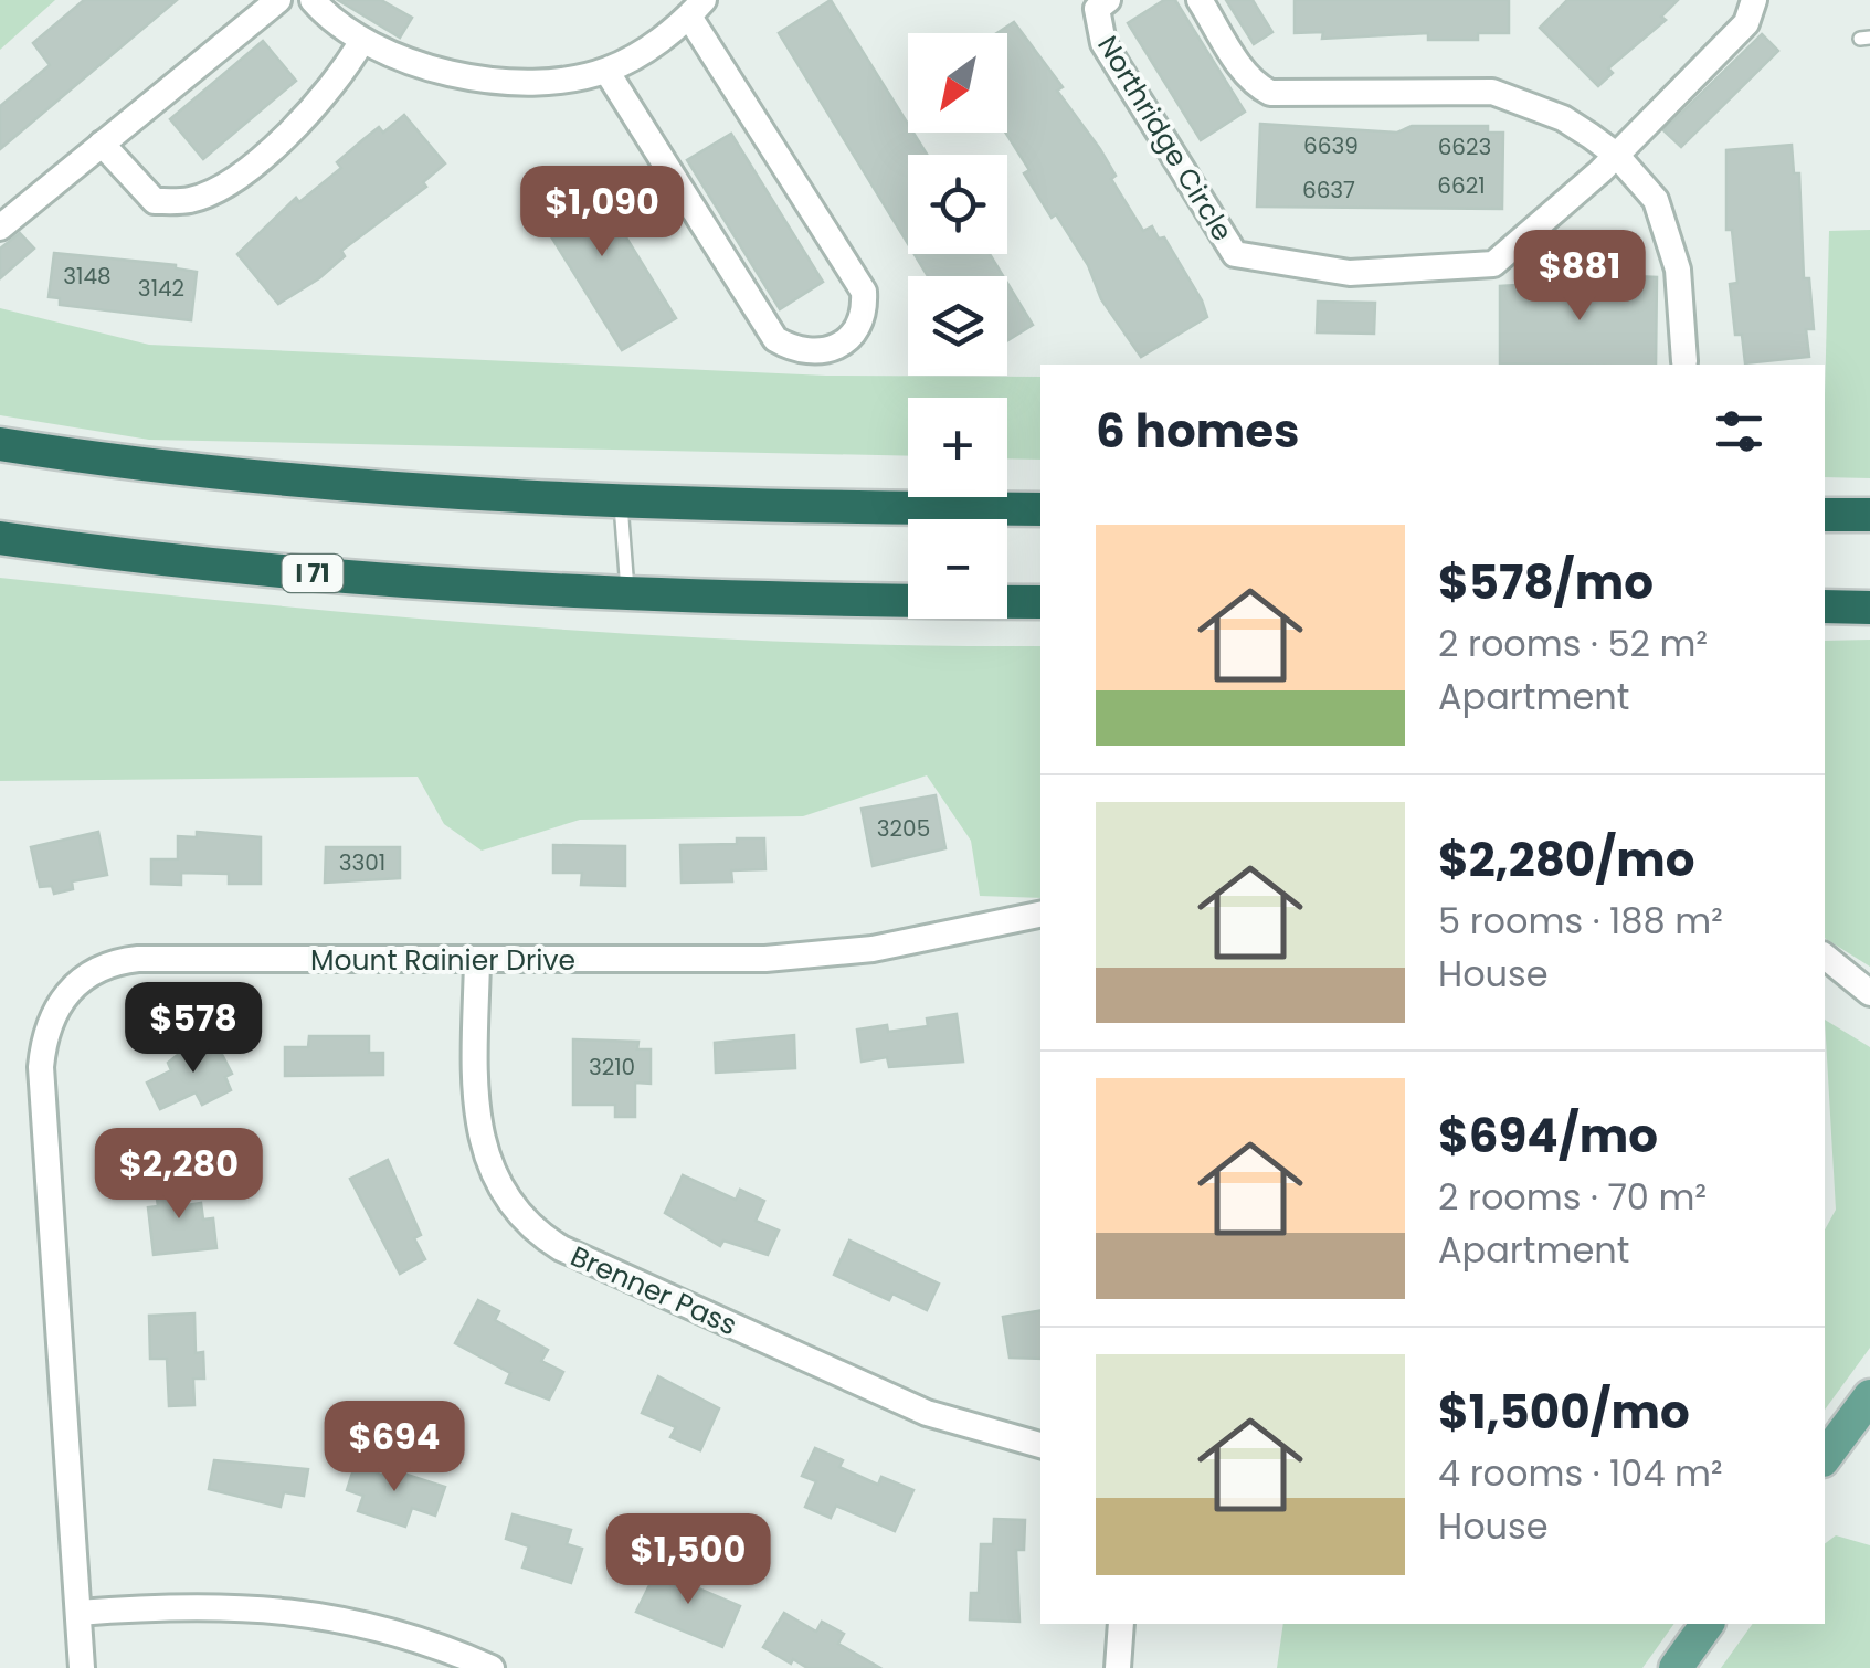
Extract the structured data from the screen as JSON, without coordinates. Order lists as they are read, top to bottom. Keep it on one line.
{"streets":{"highway":["I 71"],"street":["Northridge Circle","Mount Rainier Drive","Brenner Pass"]},"crossings":[["Mount Rainier Drive","Brenner Pass"]],"house_numbers":["6639","6623","6621","6637","3148","3142","3205","3301","3210"],"north":"bottom left","page":{"map_buttons":["+","−"],"price":["$1,090","$881","$578","$2,280","$694","$1,500"],"heading":"6 homes","list":[{"name":"$578/mo","note":"2 rooms · 52 m² · Apartment"},{"name":"$2,280/mo","note":"5 rooms · 188 m² · House"},{"name":"$694/mo","note":"2 rooms · 70 m² · Apartment"},{"name":"$1,500/mo","note":"4 rooms · 104 m² · House"}]}}
